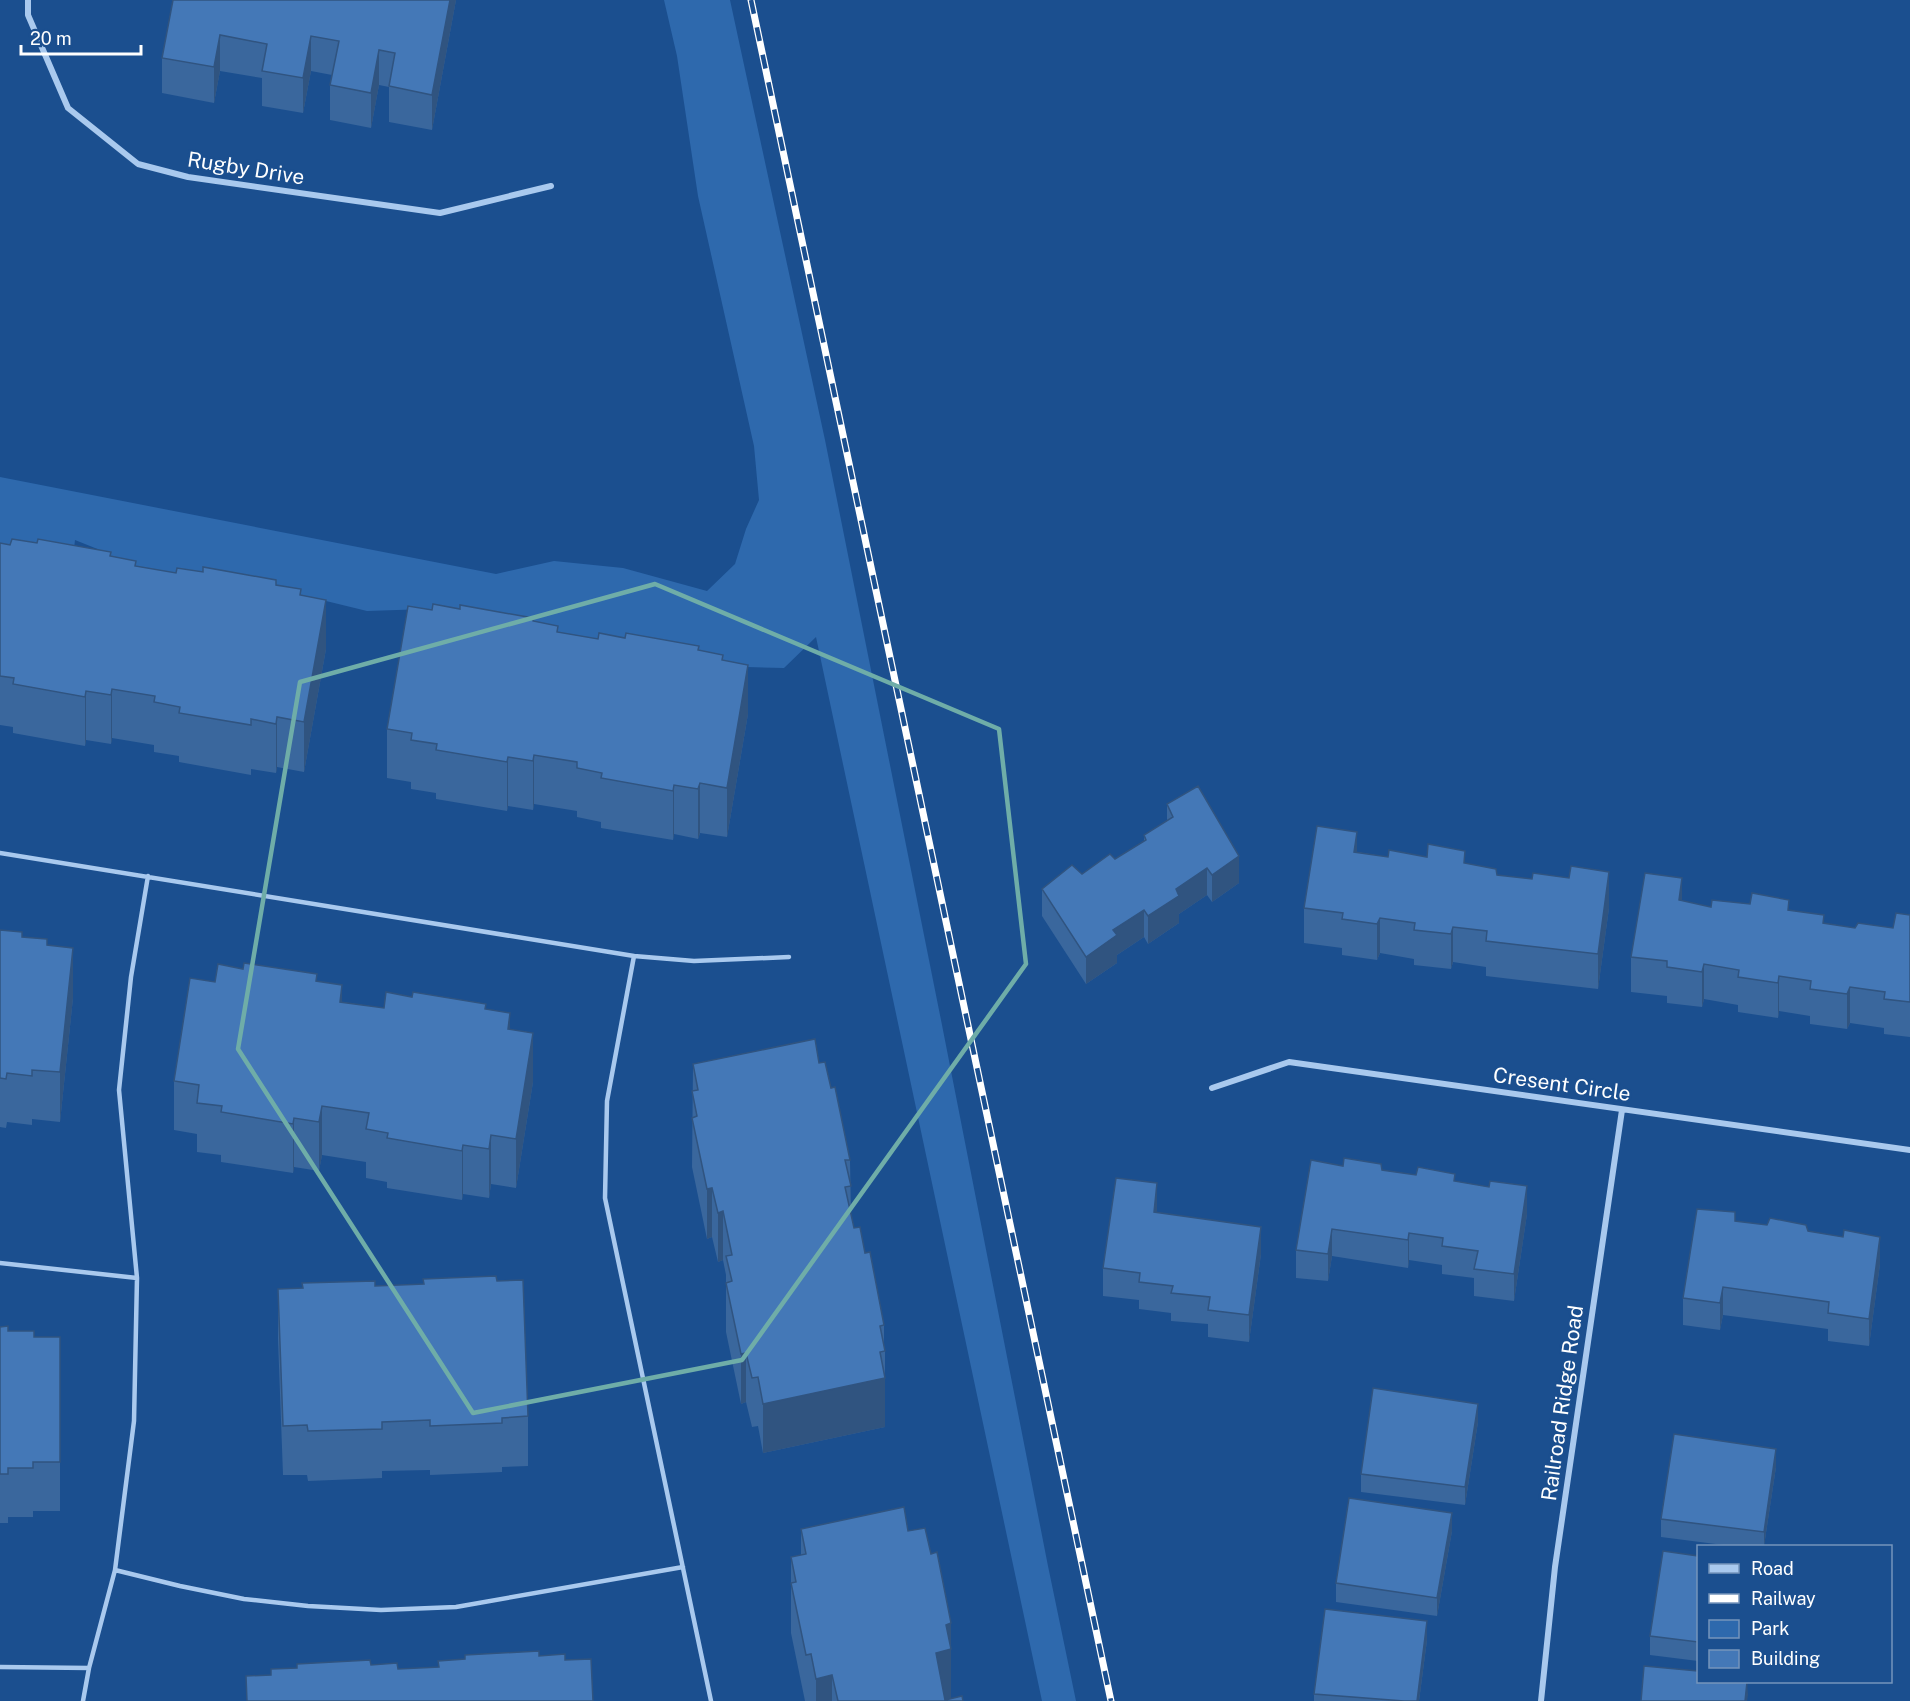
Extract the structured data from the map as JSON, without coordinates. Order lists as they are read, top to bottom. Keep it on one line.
{"streets":{"street":["Rugby Drive","Cresent Circle","Railroad Ridge Road"]},"crossings":[["Cresent Circle","Railroad Ridge Road"]],"legend":["Road","Railway","Park","Building"],"scale_bar":"20 m"}
